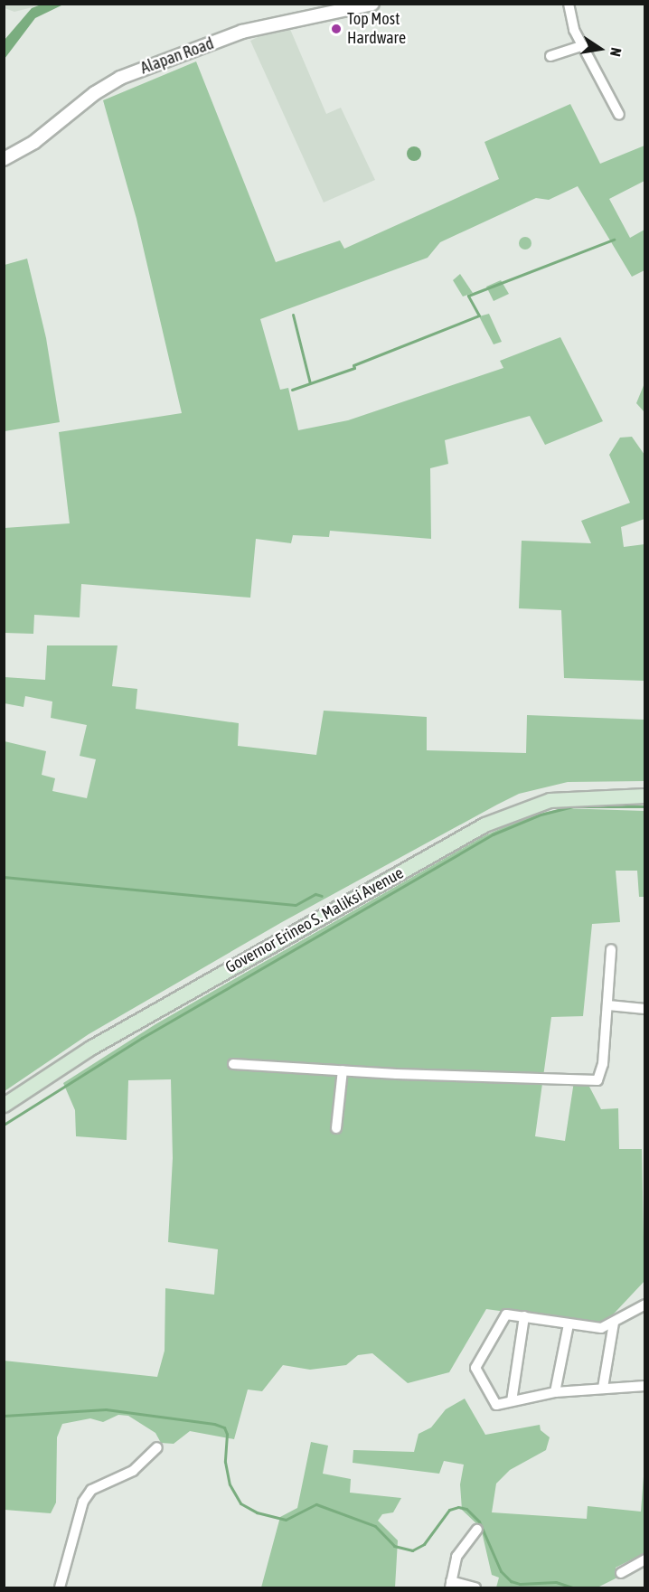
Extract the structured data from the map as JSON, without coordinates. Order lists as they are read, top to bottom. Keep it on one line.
{"streets":{"main road":["Governor Erineo S. Maliksi Avenue"],"street":["Alapan Road"]},"places":["Top Most Hardware"],"north":"right"}
